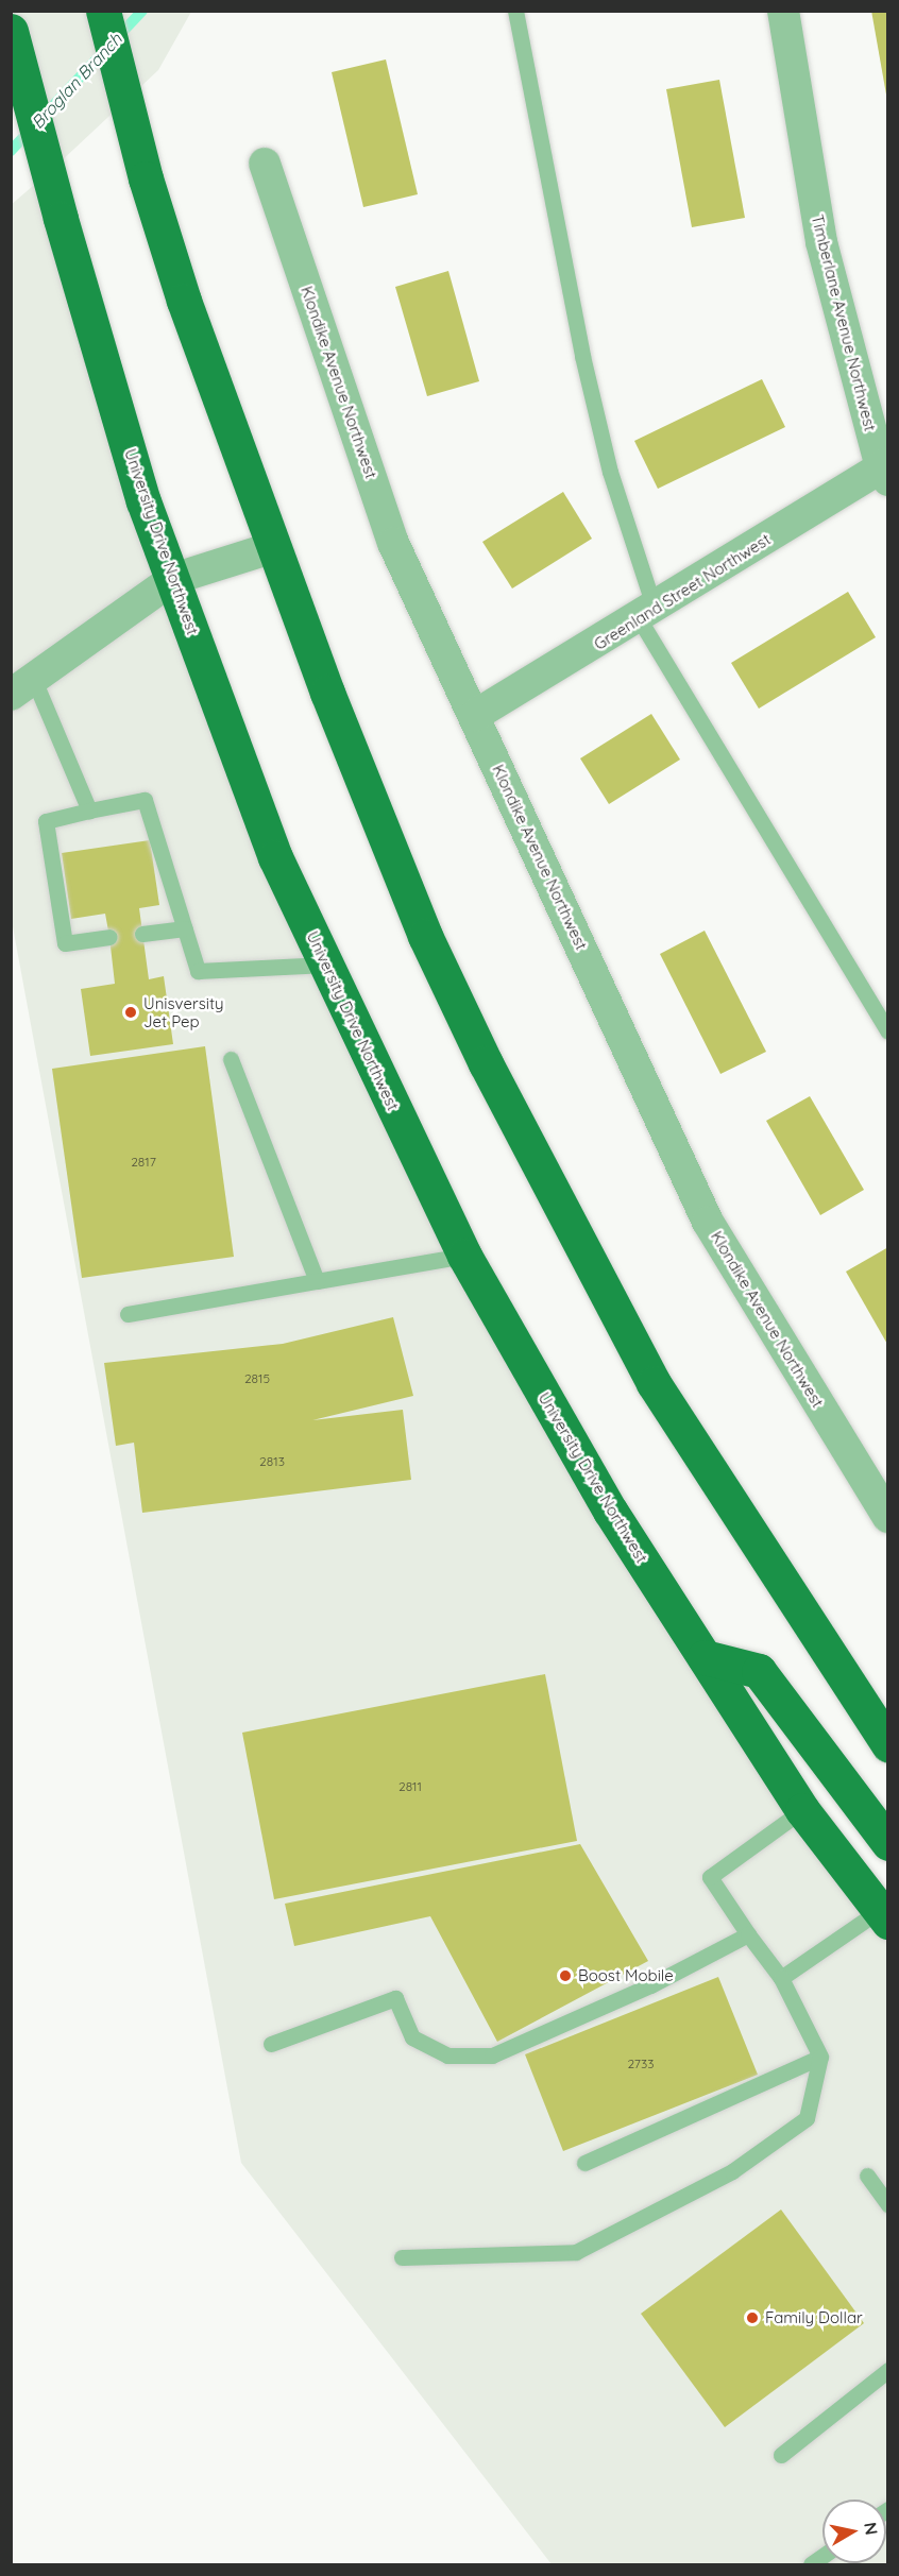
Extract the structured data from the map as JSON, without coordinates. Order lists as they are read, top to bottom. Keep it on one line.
{"streets":{"highway":["University Drive Northwest"],"street":["Timberlane Avenue Northwest","Klondike Avenue Northwest","Greenland Street Northwest"]},"crossings":[["Timberlane Avenue Northwest","Greenland Street Northwest"],["Klondike Avenue Northwest","Greenland Street Northwest"]],"water":["Broglan Branch"],"places":["Unisversity Jet Pep","Boost Mobile","Family Dollar"],"house_numbers":["2817","2815","2813","2811","2733"],"north":"right"}
